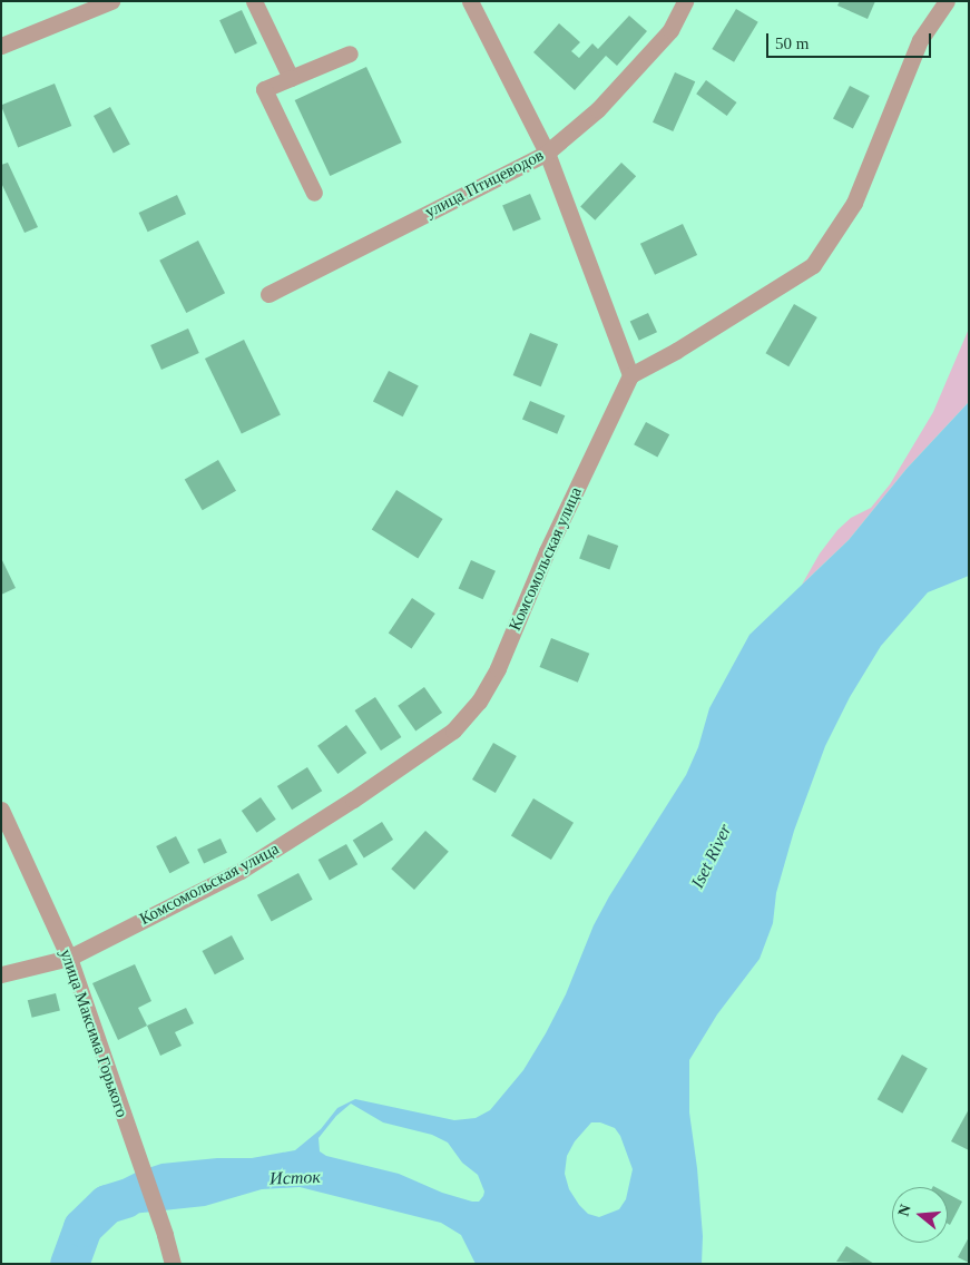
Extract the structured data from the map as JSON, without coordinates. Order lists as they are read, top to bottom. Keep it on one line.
{"streets":{"street":["улица Птицеводов","Комсомольская улица","улица Максима Горького"]},"crossings":[["Комсомольская улица","улица Максима Горького"]],"water":["Iset River","Исток"],"scale_bar":"50 m","north":"left"}
